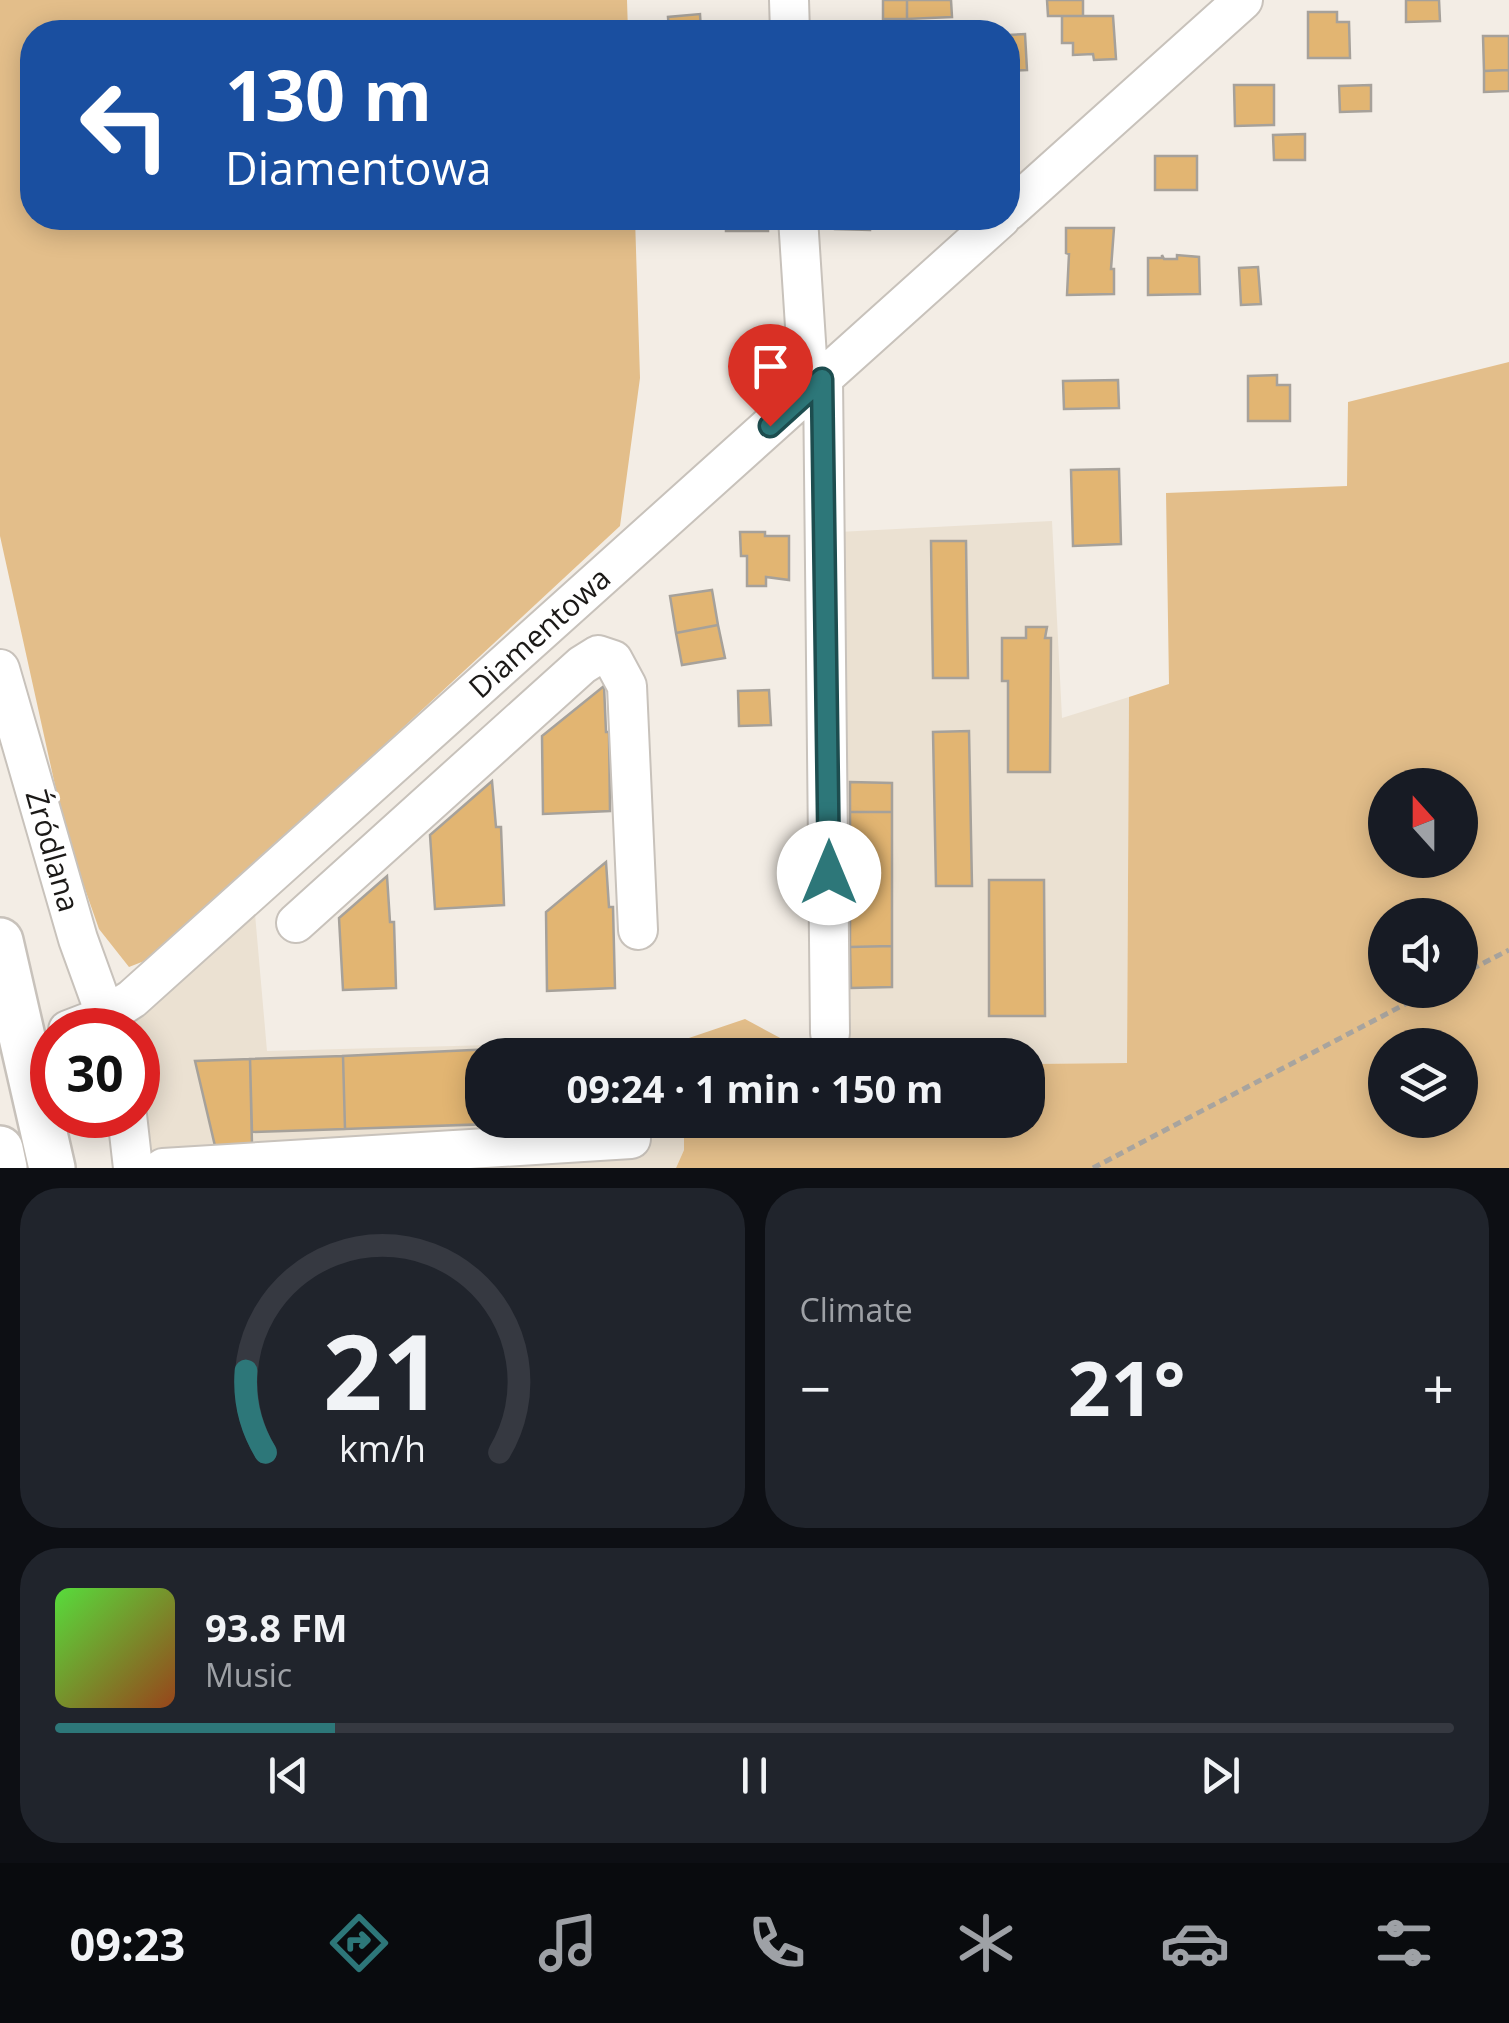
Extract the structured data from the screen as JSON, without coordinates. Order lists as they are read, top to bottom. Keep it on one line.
{"streets":{"street":["Diamentowa","Źródlana"]},"north":"top","page":{"turn":["130 m","Diamentowa"],"limit":"30","trip":"09:24 · 1 min · 150 m","tile":"Climate","heat":["−","21°","+"],"song":["93.8 FM","Music"],"tabs":"09:23","gauge":["21","km/h"]}}
